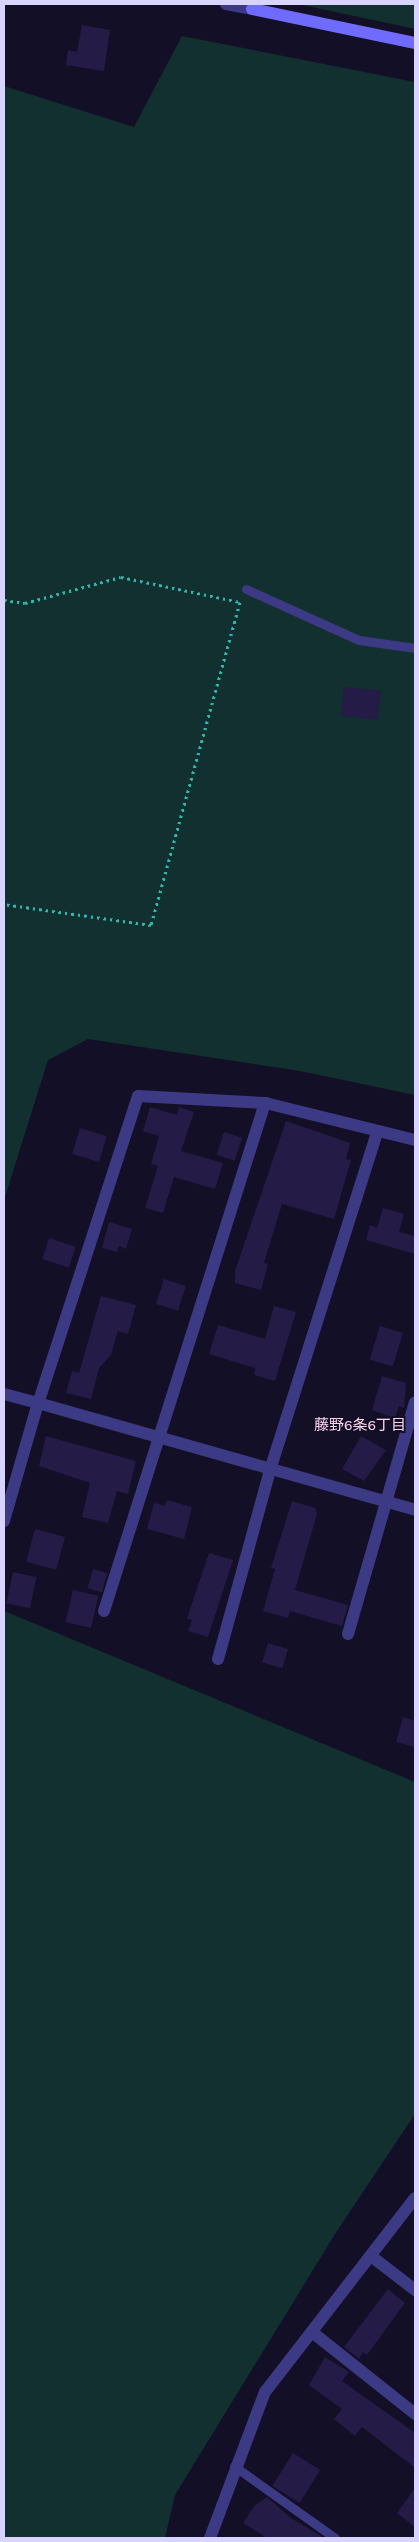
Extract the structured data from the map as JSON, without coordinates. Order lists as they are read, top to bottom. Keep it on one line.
{"districts":["藤野6条6丁目"]}
